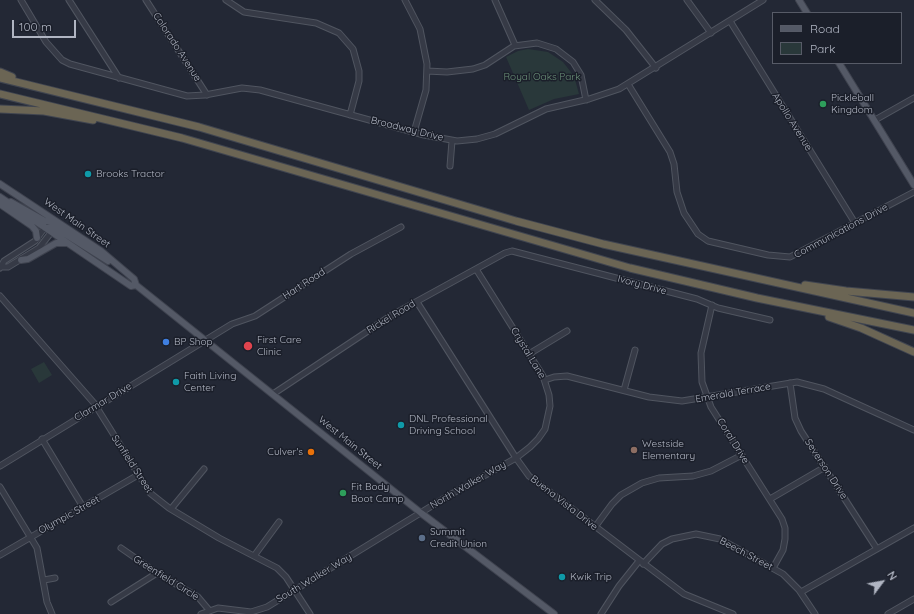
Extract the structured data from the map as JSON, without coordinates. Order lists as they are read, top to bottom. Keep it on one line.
{"streets":{"main road":["West Main Street"],"street":["Colorado Avenue","Apollo Avenue","Broadway Drive","Communications Drive","Hart Road","Ivory Drive","Rickel Road","Crystal Lane","Emerald Terrace","Clarmar Drive","Coral Drive","Sunfield Street","Severson Drive","North Walker Way","Buena Vista Drive","Olympic Street","Beech Street","Greenfield Circle","South Walker Way"]},"crossings":[["Colorado Avenue","Broadway Drive"],["Apollo Avenue","Broadway Drive"],["Apollo Avenue","Communications Drive"],["Broadway Drive","Communications Drive"],["West Main Street","Hart Road"],["West Main Street","Rickel Road"],["West Main Street","Clarmar Drive"],["West Main Street","North Walker Way"],["West Main Street","South Walker Way"],["Hart Road","Clarmar Drive"],["Ivory Drive","Rickel Road"],["Ivory Drive","Coral Drive"],["Rickel Road","Crystal Lane"],["Rickel Road","Buena Vista Drive"],["Crystal Lane","Emerald Terrace"],["Crystal Lane","North Walker Way"],["Crystal Lane","Buena Vista Drive"],["Emerald Terrace","Coral Drive"],["Emerald Terrace","Severson Drive"],["Clarmar Drive","Sunfield Street"],["Coral Drive","Beech Street"],["Sunfield Street","Olympic Street"],["Sunfield Street","South Walker Way"],["North Walker Way","Buena Vista Drive"],["North Walker Way","South Walker Way"],["Buena Vista Drive","Beech Street"],["Greenfield Circle","South Walker Way"]],"parks":["Royal Oaks Park"],"places":["Pickleball Kingdom","Brooks Tractor","BP Shop","First Care Clinic","Faith Living Center","DNL Professional Driving School","Westside Elementary","Culver's","Fit Body Boot Camp","Summit Credit Union","Kwik Trip"],"legend":["Road","Park"],"scale_bar":"100 m","north":"top right"}
